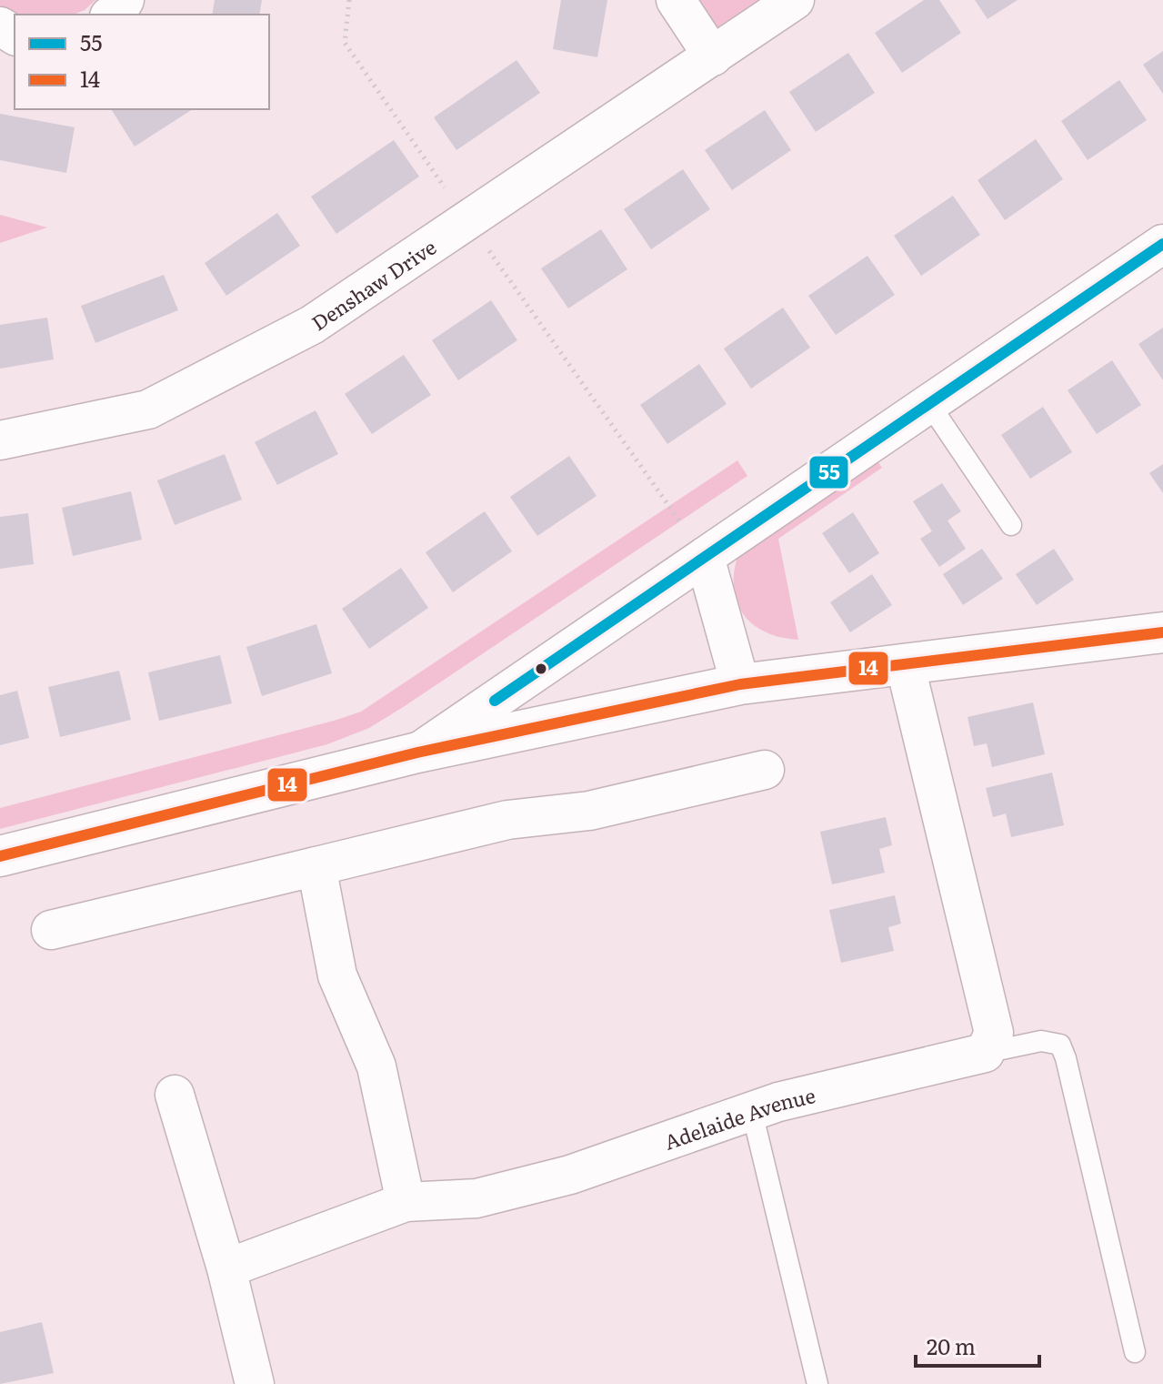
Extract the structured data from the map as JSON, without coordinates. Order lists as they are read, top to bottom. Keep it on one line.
{"streets":{"street":["Denshaw Drive","Adelaide Avenue"]},"lines":["transit line 55","transit line 14"],"legend":["55","14"],"scale_bar":"20 m"}
